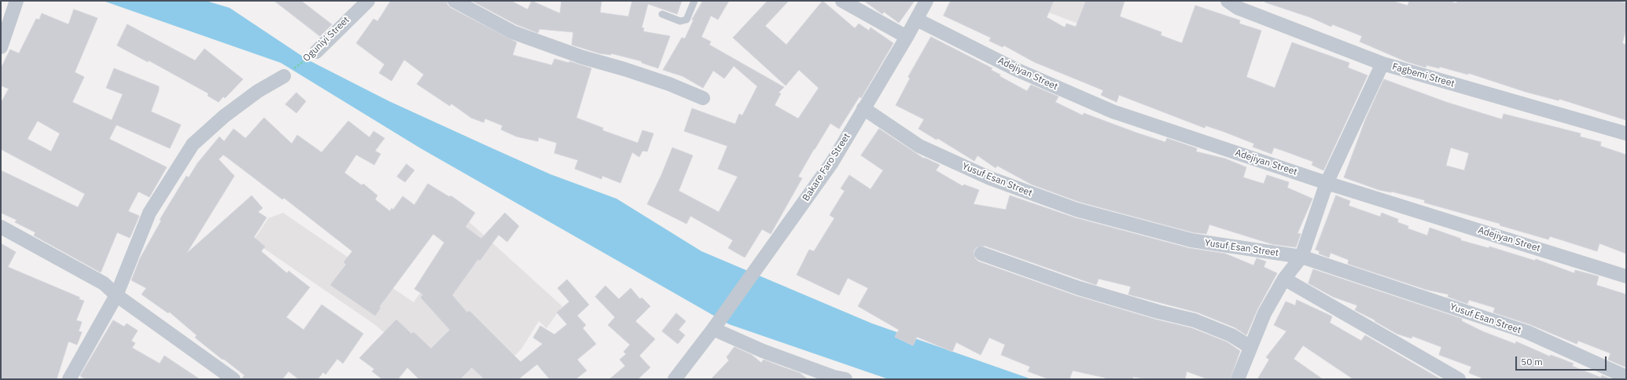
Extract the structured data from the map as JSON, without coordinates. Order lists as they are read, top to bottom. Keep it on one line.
{"streets":{"street":["Oguniyi Street","Adejiyan Street","Fagbemi Street","Bakare Faro Street","Yusuf Esan Street"]},"crossings":[["Adejiyan Street","Bakare Faro Street"],["Bakare Faro Street","Yusuf Esan Street"]],"scale_bar":"50 m"}
